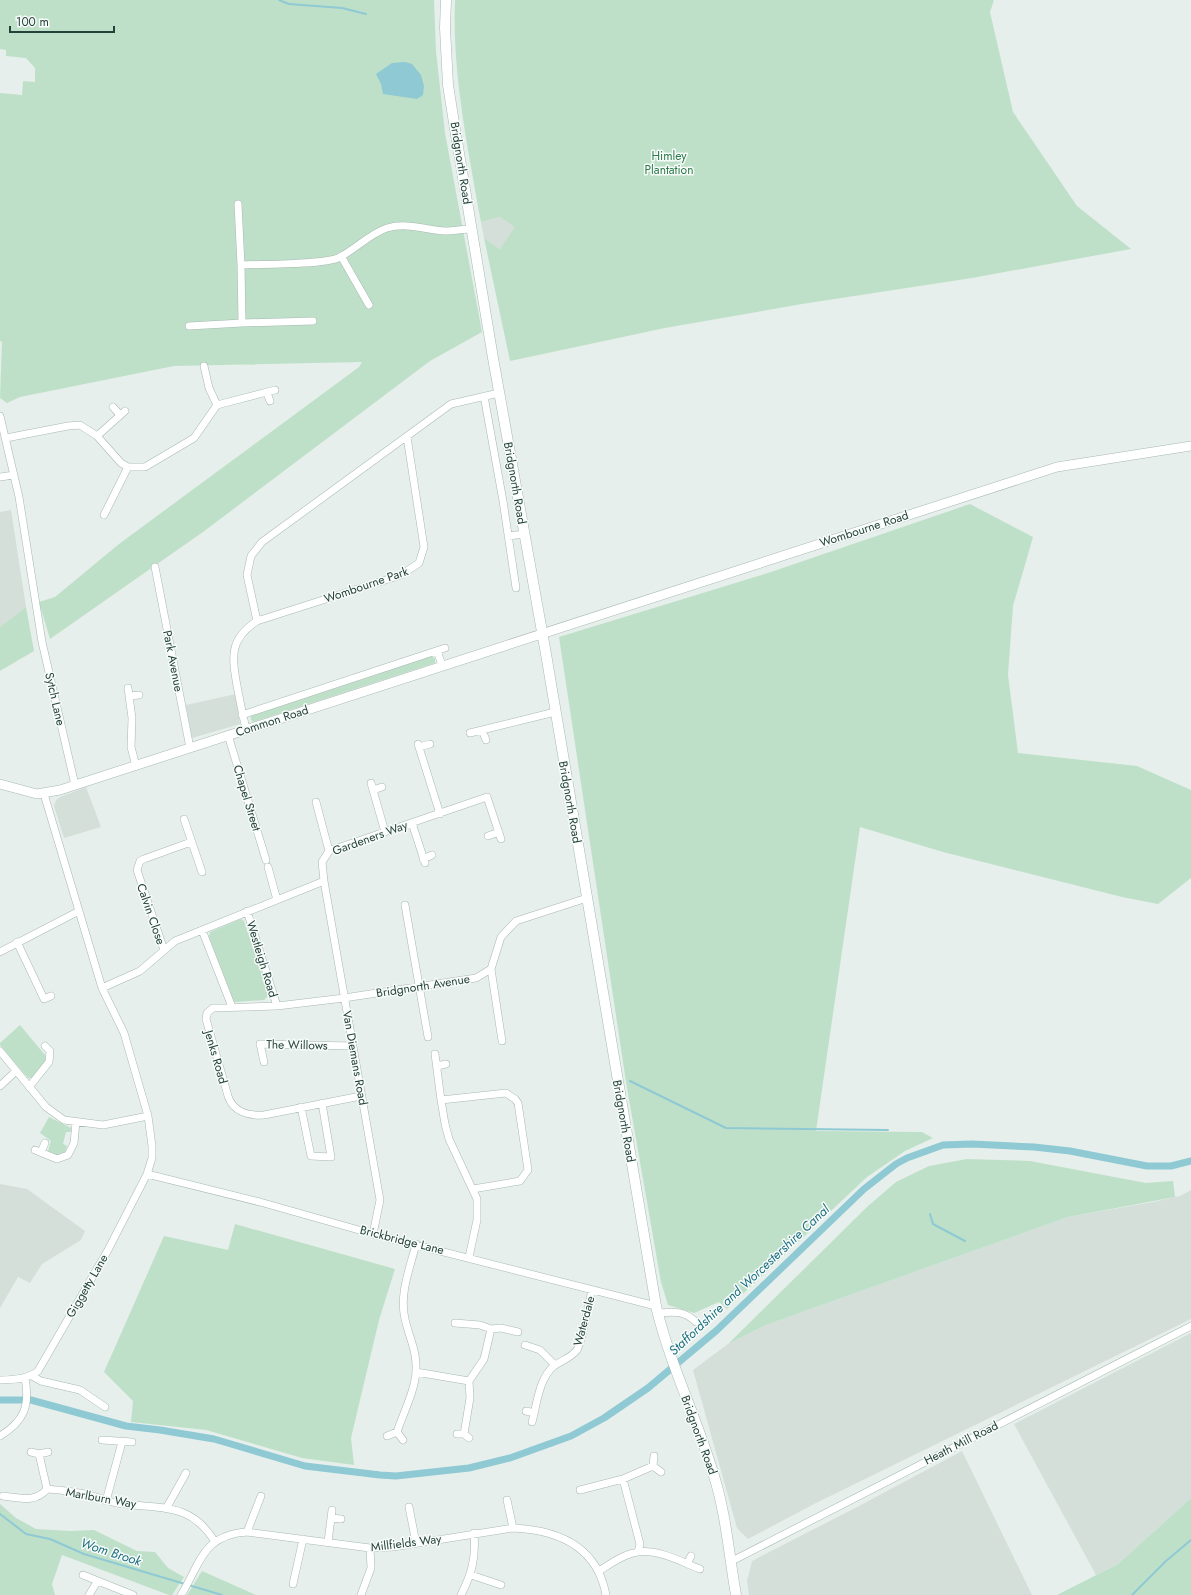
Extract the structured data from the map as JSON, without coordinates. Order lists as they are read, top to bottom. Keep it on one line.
{"streets":{"main road":["Bridgnorth Road"],"street":["Wombourne Road","Wombourne Park","Park Avenue","Sytch Lane","Common Road","Chapel Street","Gardeners Way","Calvin Close","Westleigh Road","Bridgnorth Avenue","The Willows","Jenks Road","Van Diemans Road","Brickbridge Lane","Giggetty Lane","Waterdale","Heath Mill Road","Marlburn Way","Millfields Way"]},"crossings":[["Bridgnorth Road","Wombourne Road"],["Bridgnorth Road","Common Road"],["Bridgnorth Road","Brickbridge Lane"],["Bridgnorth Road","Heath Mill Road"],["Wombourne Road","Common Road"],["Wombourne Park","Common Road"],["Park Avenue","Common Road"],["Sytch Lane","Common Road"],["Common Road","Chapel Street"],["Common Road","Giggetty Lane"],["Gardeners Way","Van Diemans Road"],["Westleigh Road","Jenks Road"],["Bridgnorth Avenue","Jenks Road"],["Bridgnorth Avenue","Van Diemans Road"],["The Willows","Van Diemans Road"],["Jenks Road","Van Diemans Road"],["Van Diemans Road","Brickbridge Lane"],["Brickbridge Lane","Giggetty Lane"],["Brickbridge Lane","Waterdale"],["Marlburn Way","Millfields Way"]],"water":["Staffordshire and Worcestershire Canal","Wom Brook"],"parks":["Himley Plantation"],"scale_bar":"100 m"}
